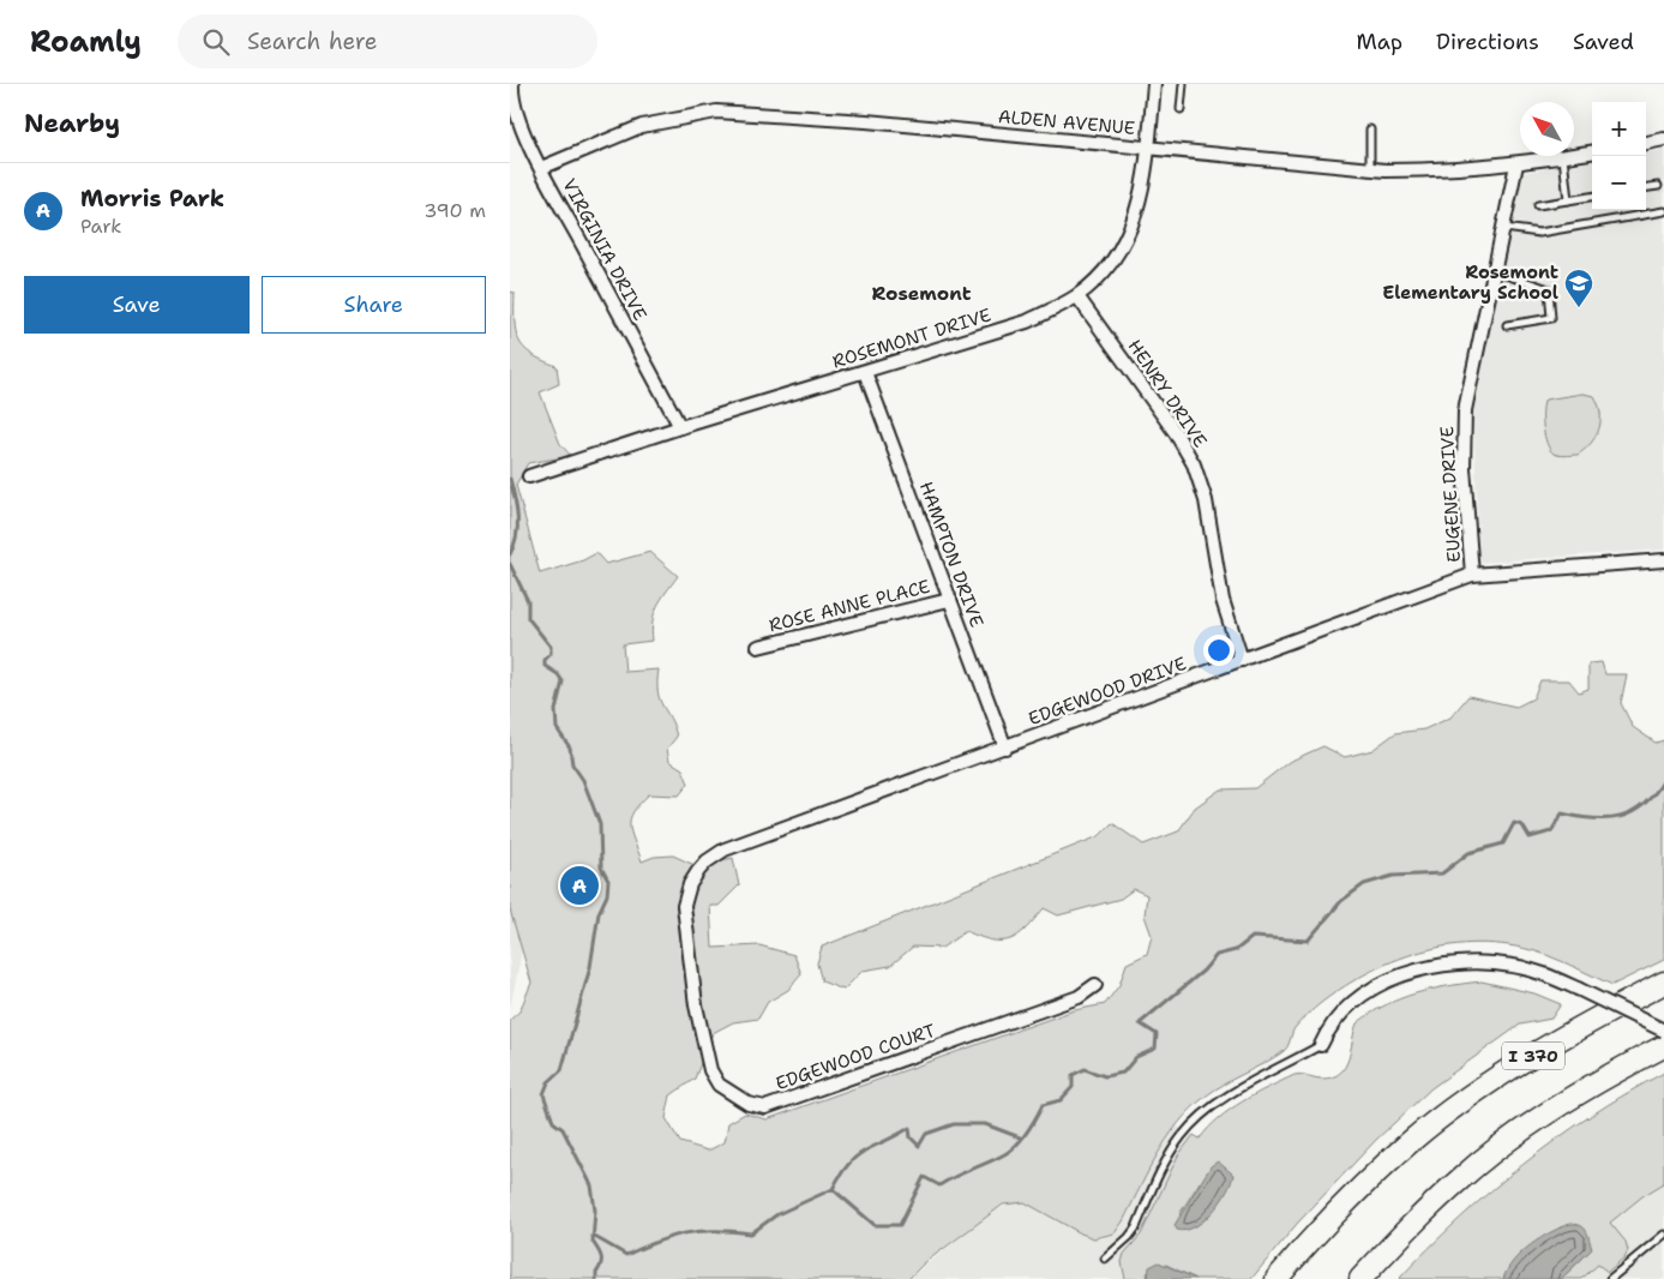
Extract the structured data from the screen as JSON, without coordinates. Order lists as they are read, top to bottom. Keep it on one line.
{"streets":{"highway":["I 370"],"street":["ALDEN AVENUE","VIRGINIA DRIVE","ROSEMONT DRIVE","HENRY DRIVE","EUGENE DRIVE","HAMPTON DRIVE","ROSE ANNE PLACE","EDGEWOOD DRIVE","EDGEWOOD COURT"]},"crossings":[["ALDEN AVENUE","VIRGINIA DRIVE"],["ALDEN AVENUE","ROSEMONT DRIVE"],["ALDEN AVENUE","EUGENE DRIVE"],["VIRGINIA DRIVE","ROSEMONT DRIVE"],["ROSEMONT DRIVE","HENRY DRIVE"],["ROSEMONT DRIVE","HAMPTON DRIVE"],["HENRY DRIVE","EDGEWOOD DRIVE"],["EUGENE DRIVE","EDGEWOOD DRIVE"],["HAMPTON DRIVE","ROSE ANNE PLACE"],["HAMPTON DRIVE","EDGEWOOD DRIVE"],["EDGEWOOD DRIVE","EDGEWOOD COURT"]],"districts":["Rosemont"],"places":{"school or university":["Rosemont Elementary School"]},"north":"top left","page":{"header":"Roamly","search":"Search here","nav":["Map","Directions","Saved"],"heading":"Nearby","map_buttons":["+","−"],"list":[{"mark":"A","name":"Morris Park","note":"Park","value":"390 m"}],"buttons":["Save","Share"],"pins":"A"}}
